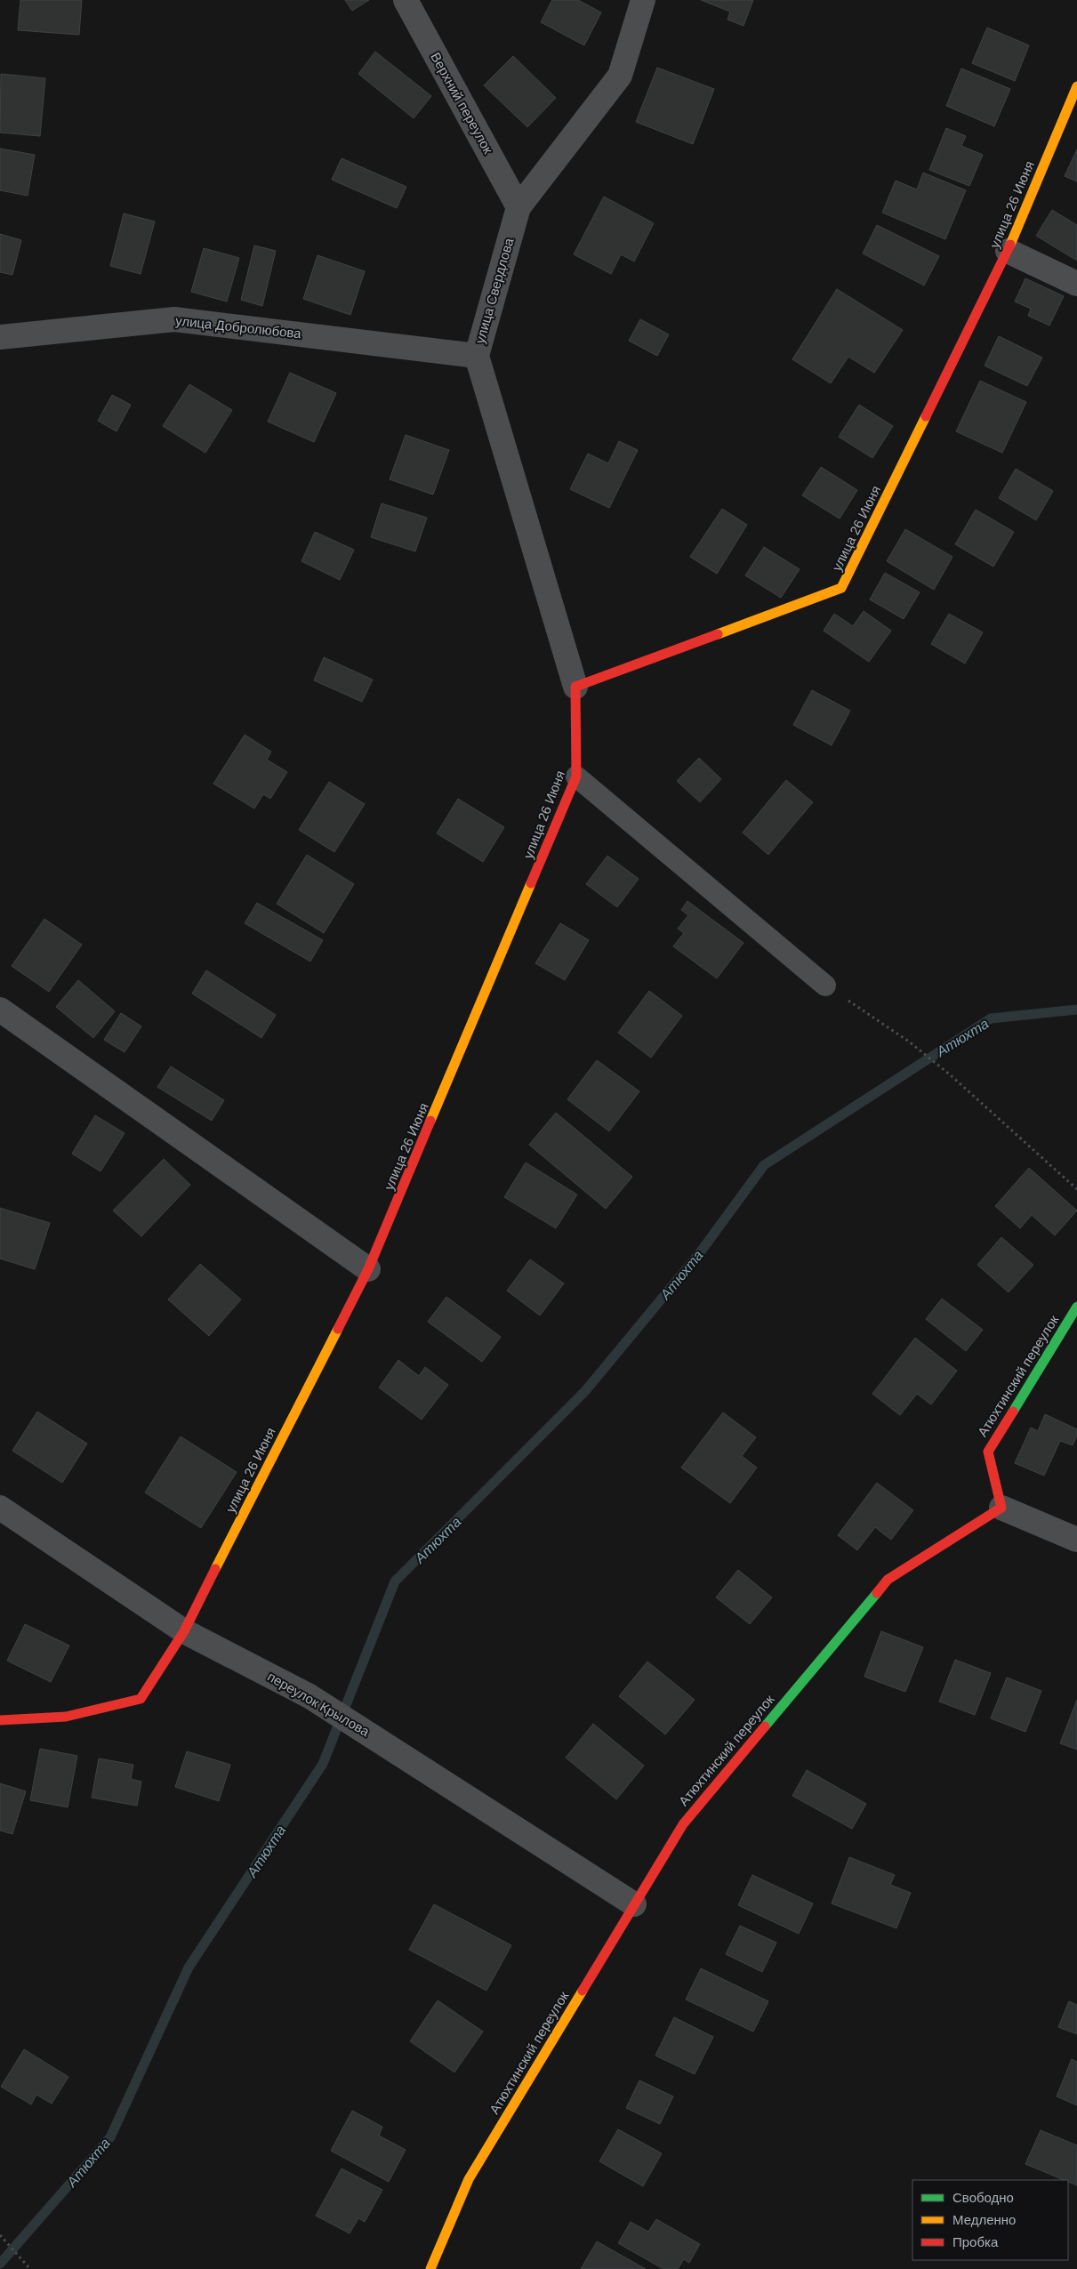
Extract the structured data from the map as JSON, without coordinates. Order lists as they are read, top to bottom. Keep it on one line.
{"streets":{"street":["Верхний переулок","улица 26 Июня","улица Свердлова","улица Добролюбова","Атюхтинский переулок","переулок Крылова"]},"crossings":[["Верхний переулок","улица Свердлова"],["улица 26 Июня","улица Свердлова"],["улица 26 Июня","переулок Крылова"],["улица Свердлова","улица Добролюбова"],["Атюхтинский переулок","переулок Крылова"]],"water":["Атюхта"],"legend":["Свободно","Медленно","Пробка"]}
